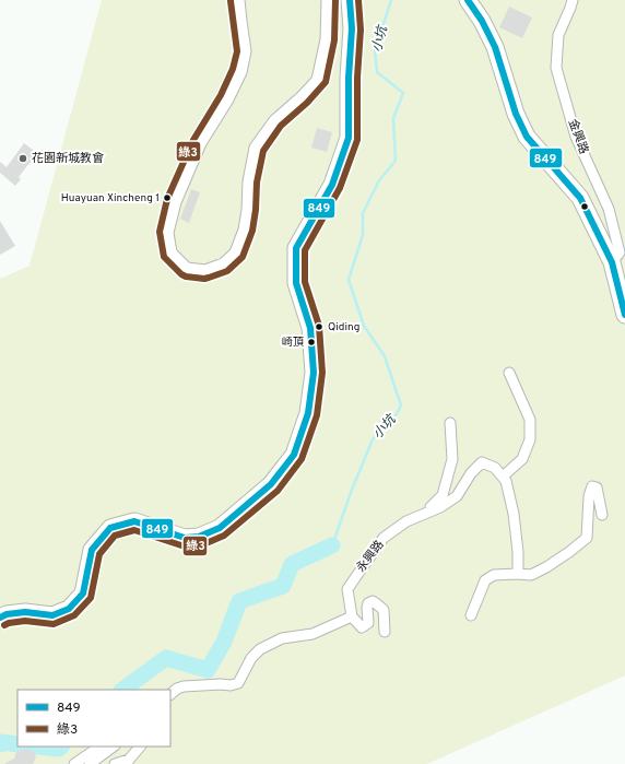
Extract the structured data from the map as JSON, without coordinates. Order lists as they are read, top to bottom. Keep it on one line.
{"streets":{"street":["金興路","永興路"]},"water":["小坑"],"places":["花園新城教會","Huayuan Xincheng 1","Qiding","崎頂"],"lines":["transit line 849","transit line 綠3"],"legend":["849","綠3"]}
